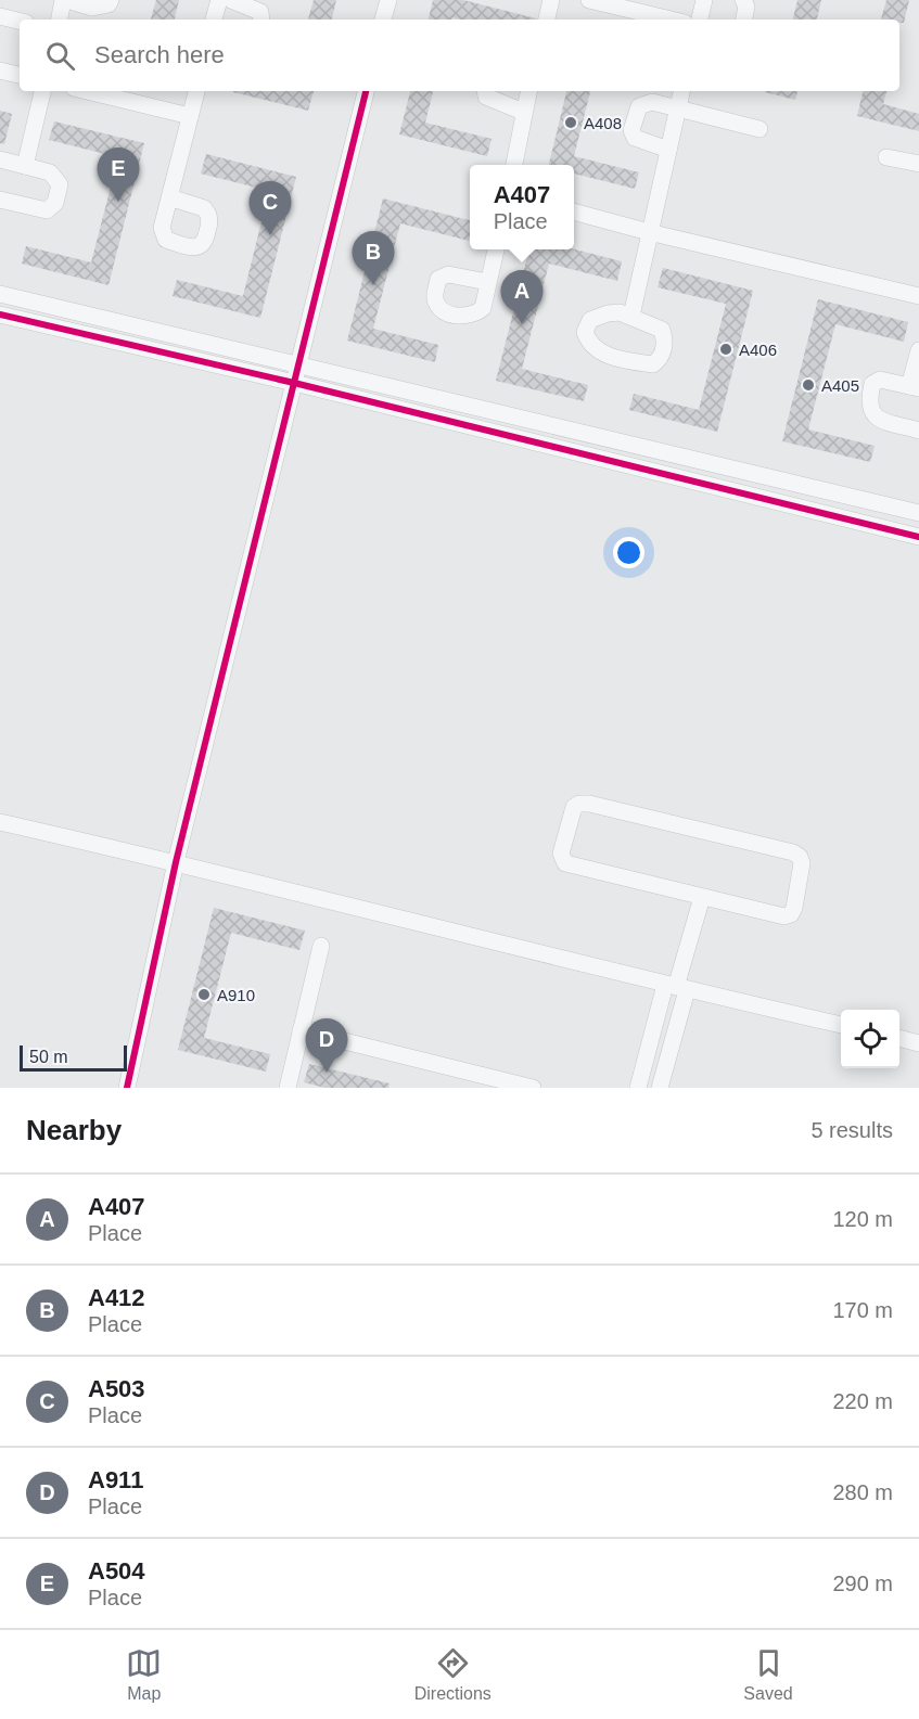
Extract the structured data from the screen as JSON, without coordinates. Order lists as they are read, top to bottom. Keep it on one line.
{"places":["A408","A406","A405","A910"],"scale_bar":"50 m","page":{"search":"Search here","pins":["E","C","B","A","D"],"popup":["A407","Place"],"scale":"50 m","heading":["Nearby","5 results"],"list":[{"mark":"A","name":"A407","note":"Place","value":"120 m"},{"mark":"B","name":"A412","note":"Place","value":"170 m"},{"mark":"C","name":"A503","note":"Place","value":"220 m"},{"mark":"D","name":"A911","note":"Place","value":"280 m"},{"mark":"E","name":"A504","note":"Place","value":"290 m"}],"nav":["Map","Directions","Saved"]}}
